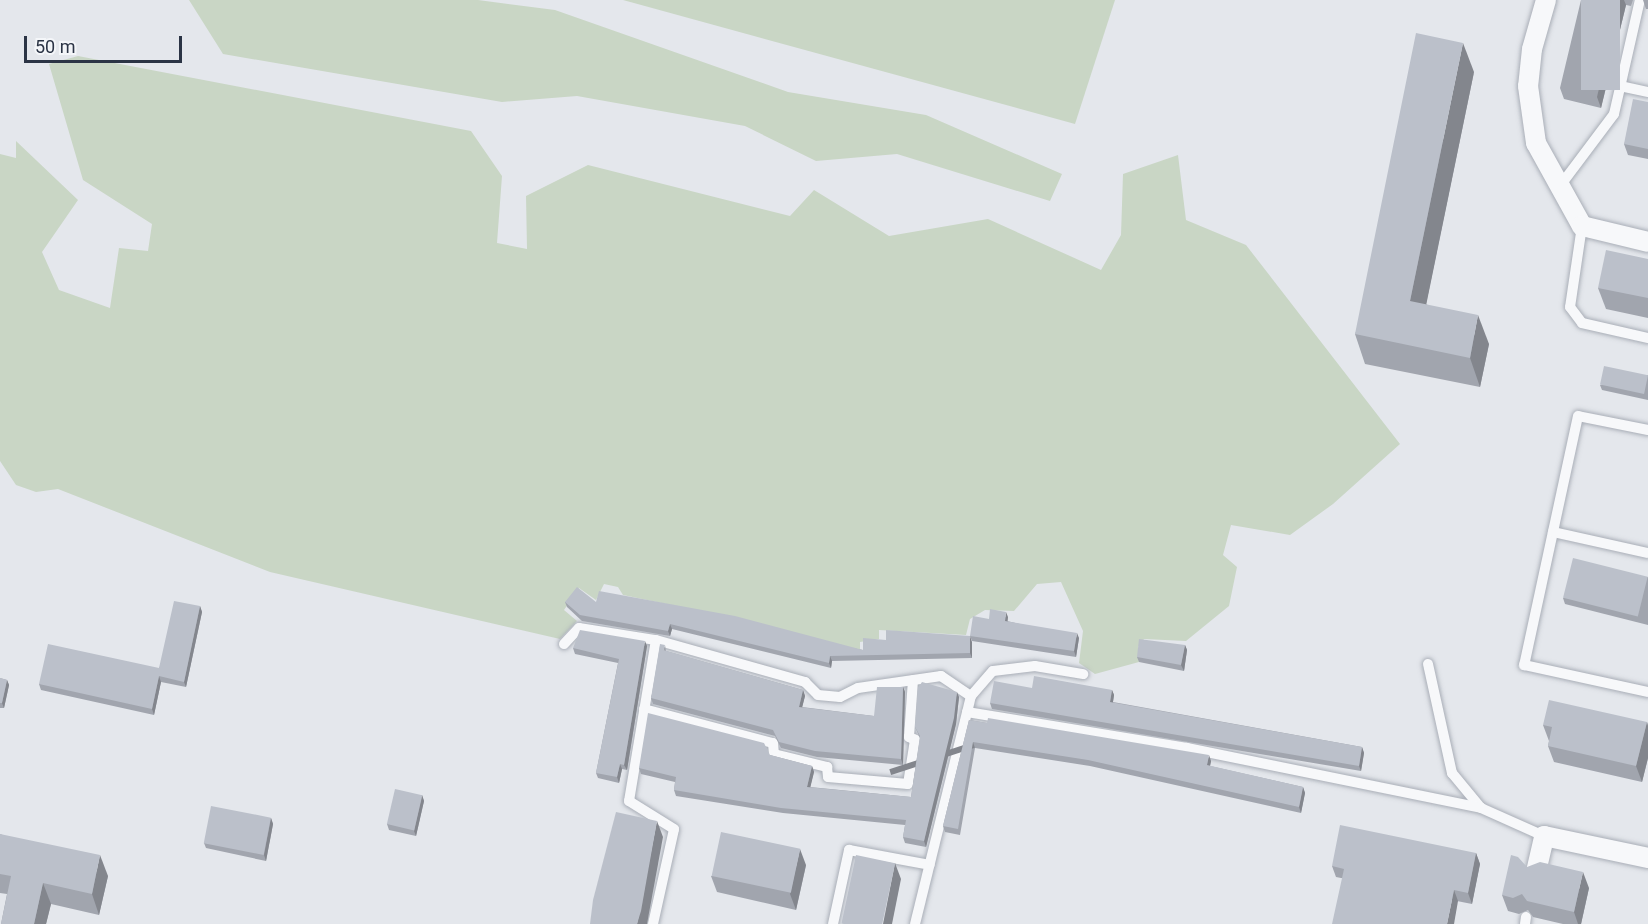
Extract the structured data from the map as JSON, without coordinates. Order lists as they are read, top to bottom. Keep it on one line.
{"scale_bar":"50 m"}
